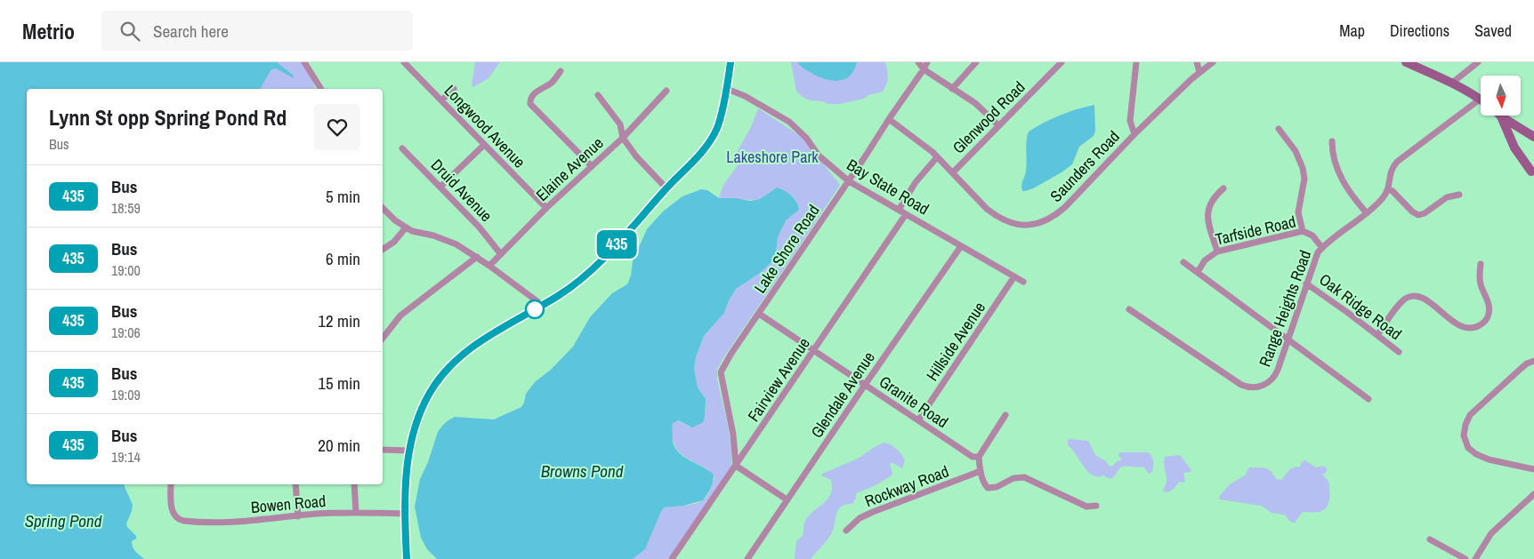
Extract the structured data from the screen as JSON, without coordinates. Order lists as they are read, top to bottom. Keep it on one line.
{"streets":{"street":["Glenwood Road","Longwood Avenue","Saunders Road","Elaine Avenue","Bay State Road","Druid Avenue","Tarfside Road","Lake Shore Road","Oak Ridge Road","Range Heights Road","Hillside Avenue","Fairview Avenue","Glendale Avenue","Granite Road","Rockway Road","Bowen Road"]},"crossings":[["Glenwood Road","Saunders Road"],["Longwood Avenue","Elaine Avenue"],["Saunders Road","Lake Shore Road"],["Elaine Avenue","Druid Avenue"],["Bay State Road","Lake Shore Road"],["Bay State Road","Hillside Avenue"],["Bay State Road","Fairview Avenue"],["Bay State Road","Glendale Avenue"],["Tarfside Road","Range Heights Road"],["Lake Shore Road","Fairview Avenue"],["Lake Shore Road","Granite Road"],["Oak Ridge Road","Range Heights Road"],["Hillside Avenue","Granite Road"],["Fairview Avenue","Granite Road"],["Glendale Avenue","Granite Road"]],"water":["Browns Pond","Spring Pond"],"parks":["Lakeshore Park"],"lines":["bus line 435"],"north":"bottom","page":{"header":"Metrio","search":"Search here","nav":["Map","Directions","Saved"],"on_map":"435","heading":["Lynn St opp Spring Pond Rd","Bus"],"list":[{"mark":"435","name":"Bus","note":"18:59","value":"5 min"},{"mark":"435","name":"Bus","note":"19:00","value":"6 min"},{"mark":"435","name":"Bus","note":"19:06","value":"12 min"},{"mark":"435","name":"Bus","note":"19:09","value":"15 min"},{"mark":"435","name":"Bus","note":"19:14","value":"20 min"}]}}
